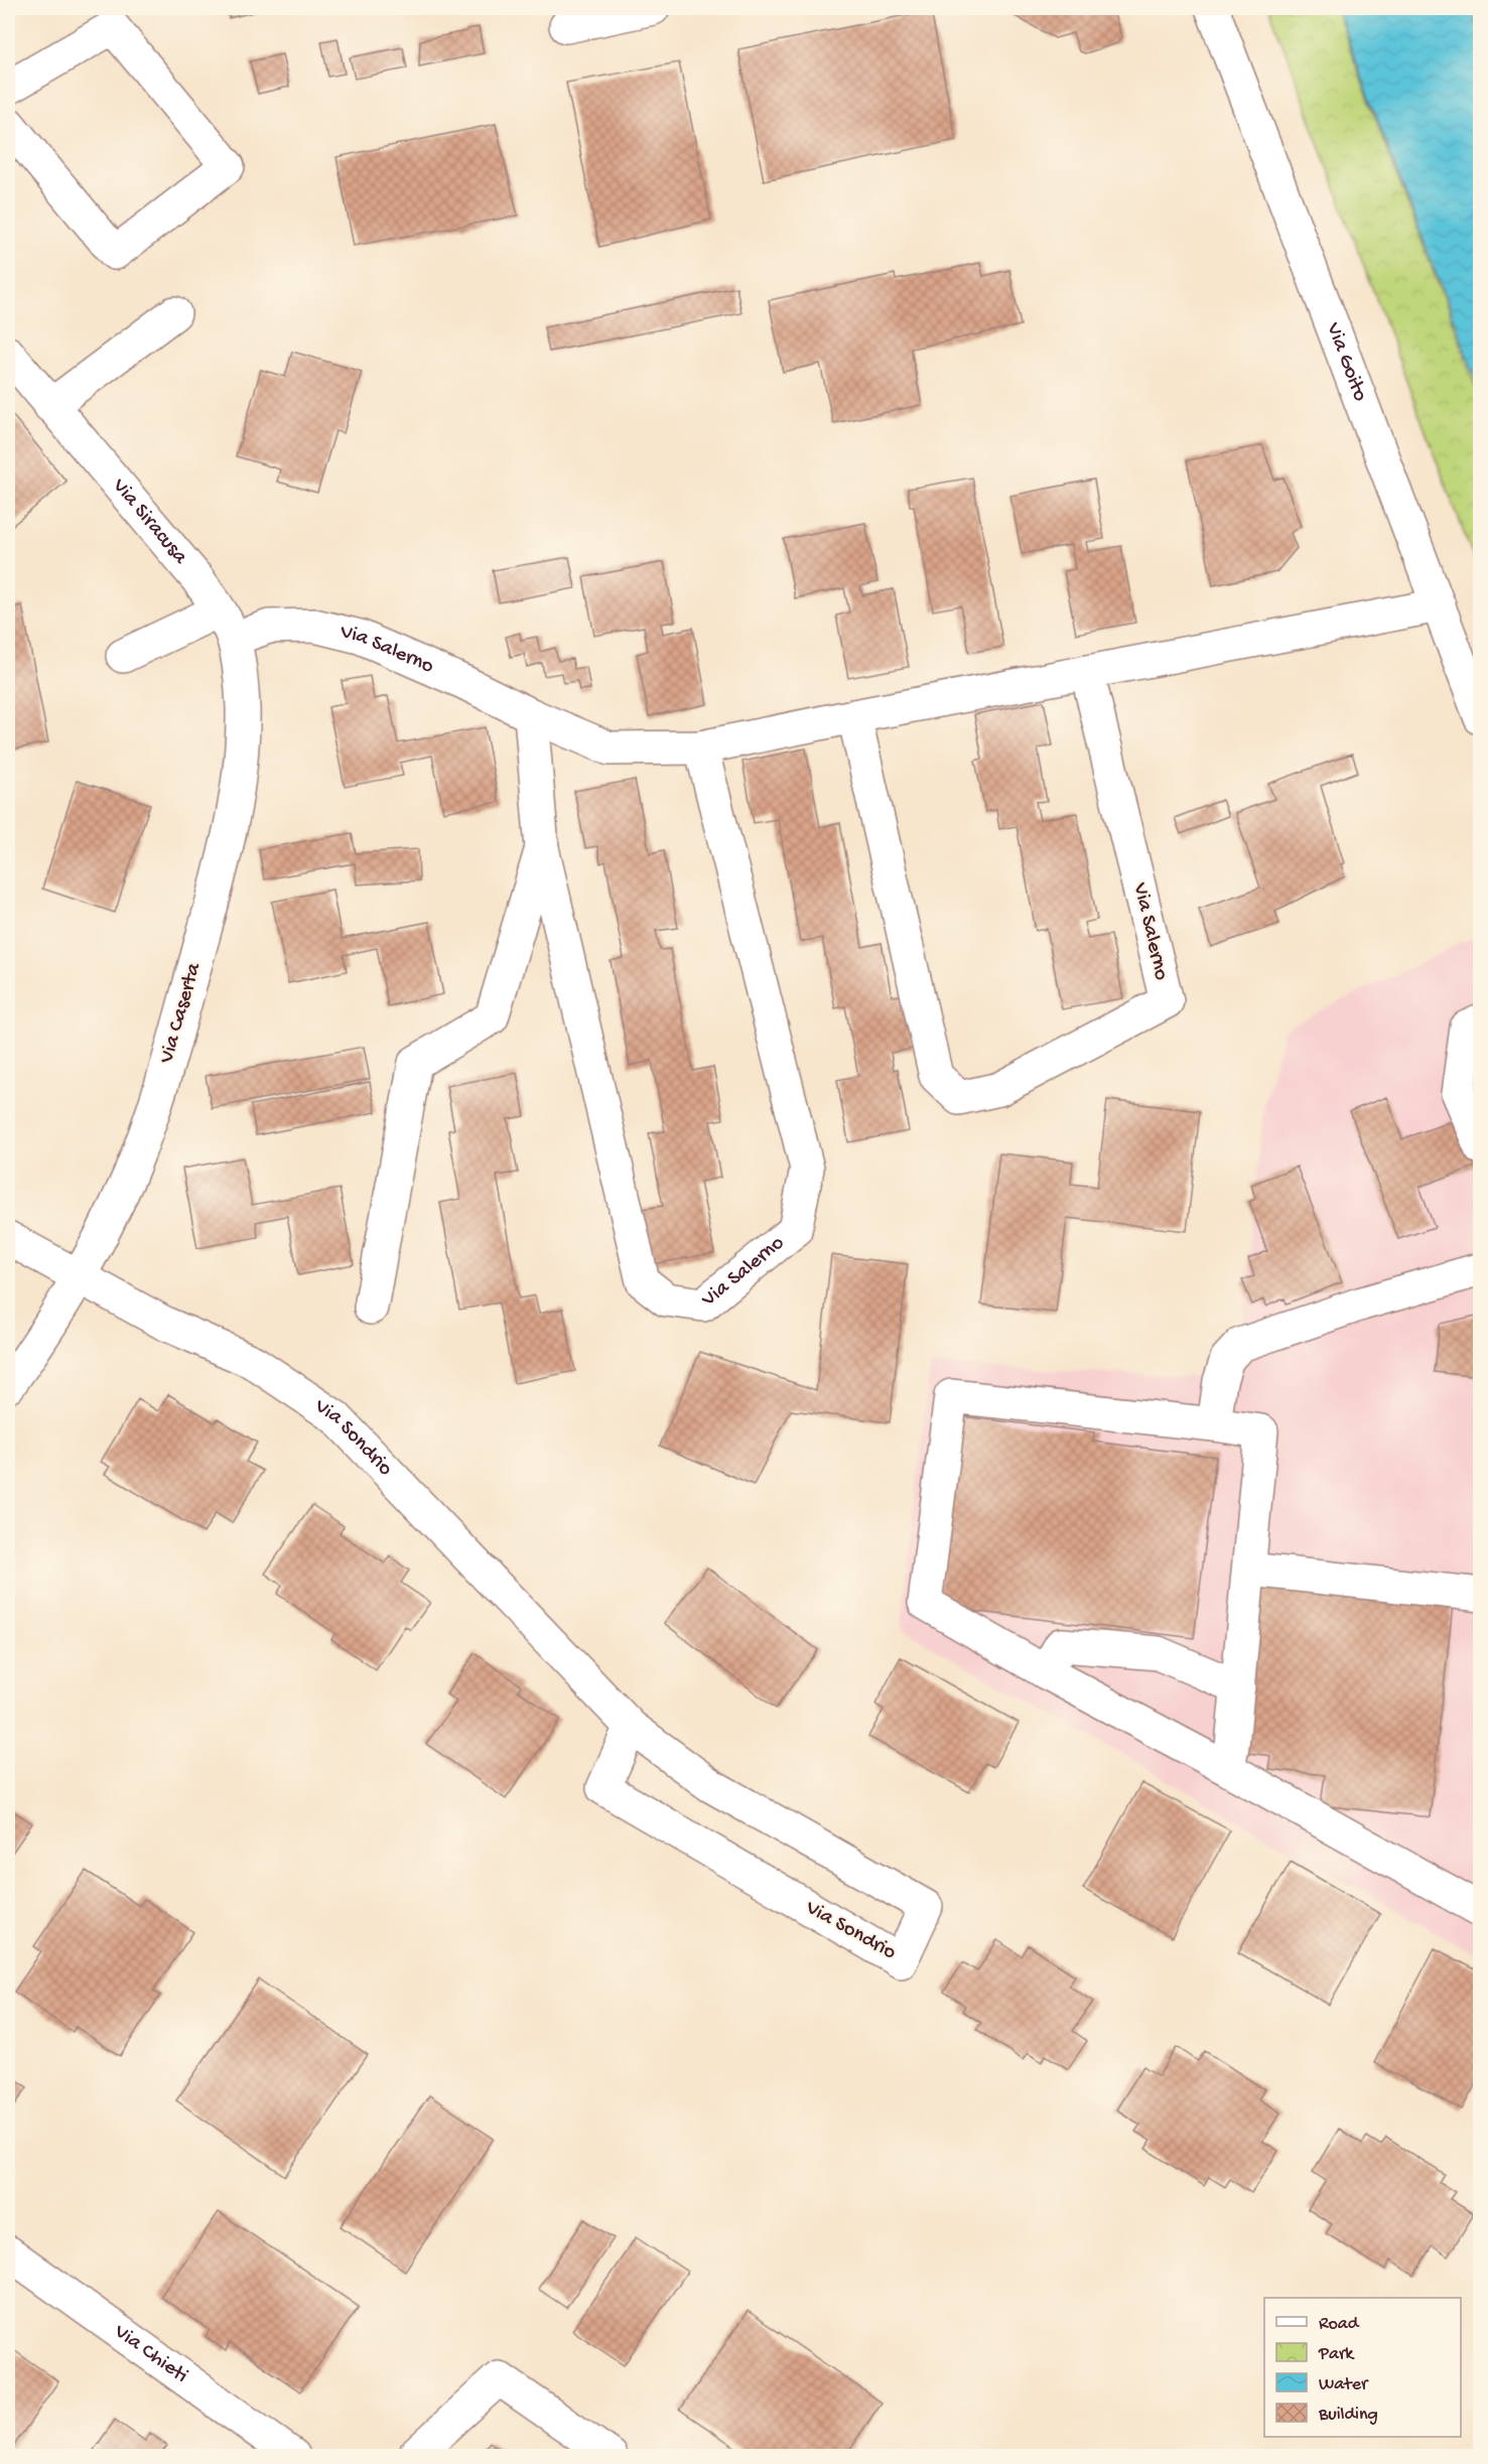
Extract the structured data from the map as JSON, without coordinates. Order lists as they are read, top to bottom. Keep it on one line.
{"streets":{"street":["Via Goito","Via Siracusa","Via Salerno","Via Caserta","Via Sondrio","Via Chieti"]},"crossings":[["Via Goito","Via Salerno"],["Via Siracusa","Via Salerno"],["Via Siracusa","Via Caserta"],["Via Salerno","Via Caserta"],["Via Caserta","Via Sondrio"]],"legend":["Road","Park","Water","Building"]}
